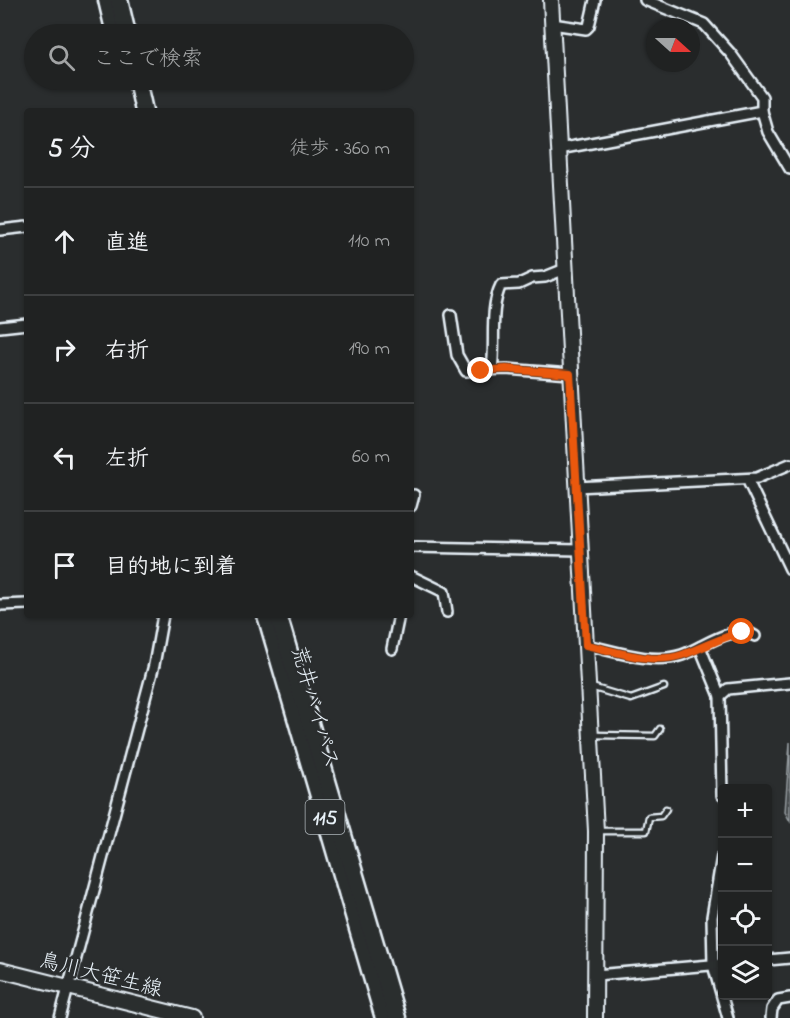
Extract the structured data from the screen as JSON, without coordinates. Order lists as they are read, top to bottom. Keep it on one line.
{"streets":{"highway":["荒井バイパス","115"],"street":["鳥川大笹生線"]},"north":"right","page":{"search":"ここで検索","heading":["5 分","徒歩 · 360 m"],"list":[["直進","110 m"],["右折","190 m"],["左折","60 m"],"目的地に到着"],"map_buttons":["+","−"]}}
